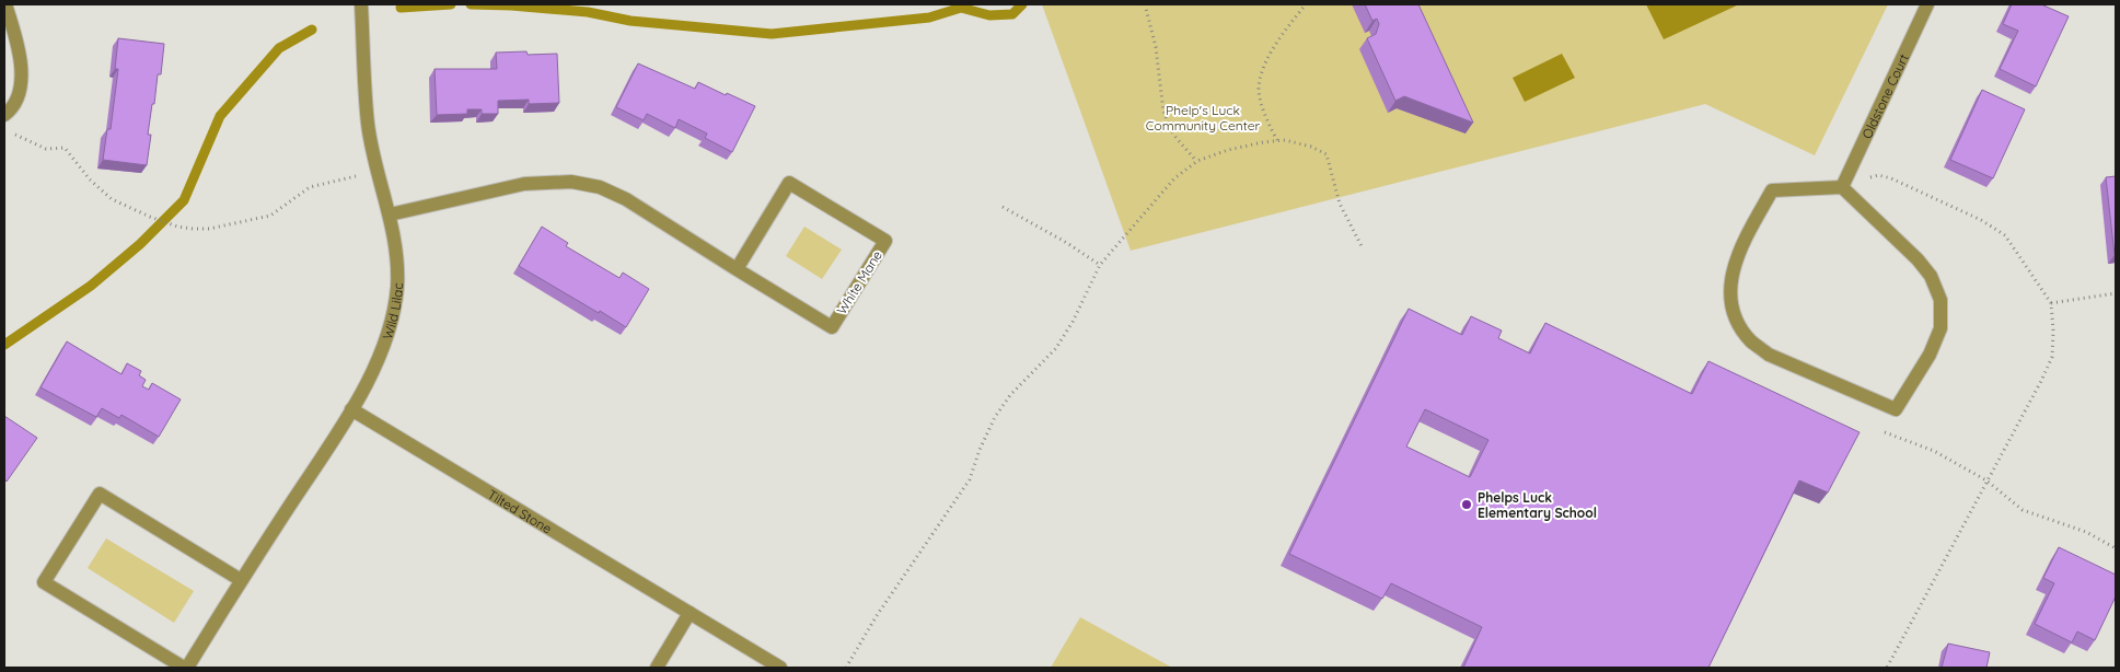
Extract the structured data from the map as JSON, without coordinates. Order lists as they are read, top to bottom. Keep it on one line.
{"streets":{"street":["Oldstone Court","White Mane","Wild Lilac","Tilted Stone"]},"crossings":[["White Mane","Wild Lilac"],["Wild Lilac","Tilted Stone"]],"parks":["Phelp's Luck Community Center"],"places":["Phelps Luck Elementary School"]}
